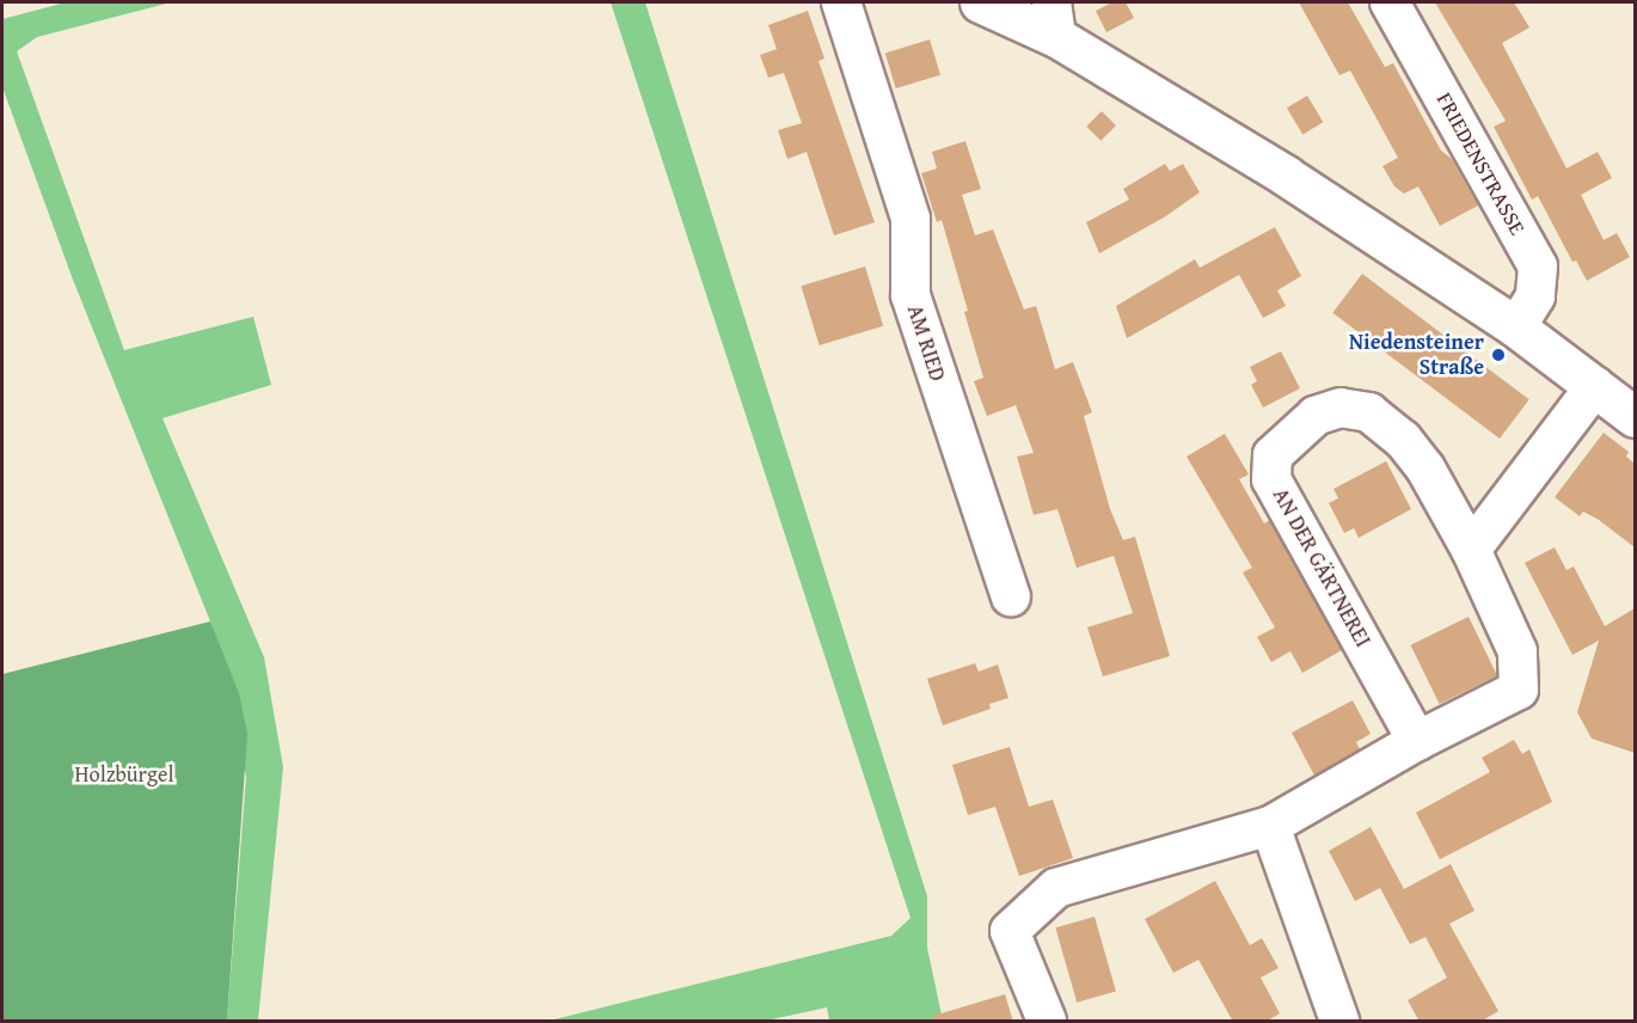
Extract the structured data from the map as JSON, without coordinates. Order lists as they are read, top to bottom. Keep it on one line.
{"streets":{"street":["FRIEDENSTRASSE","AM RIED","AN DER GÄRTNEREI"]},"parks":["Holzbürgel"],"places":["Niedensteiner Straße"]}
